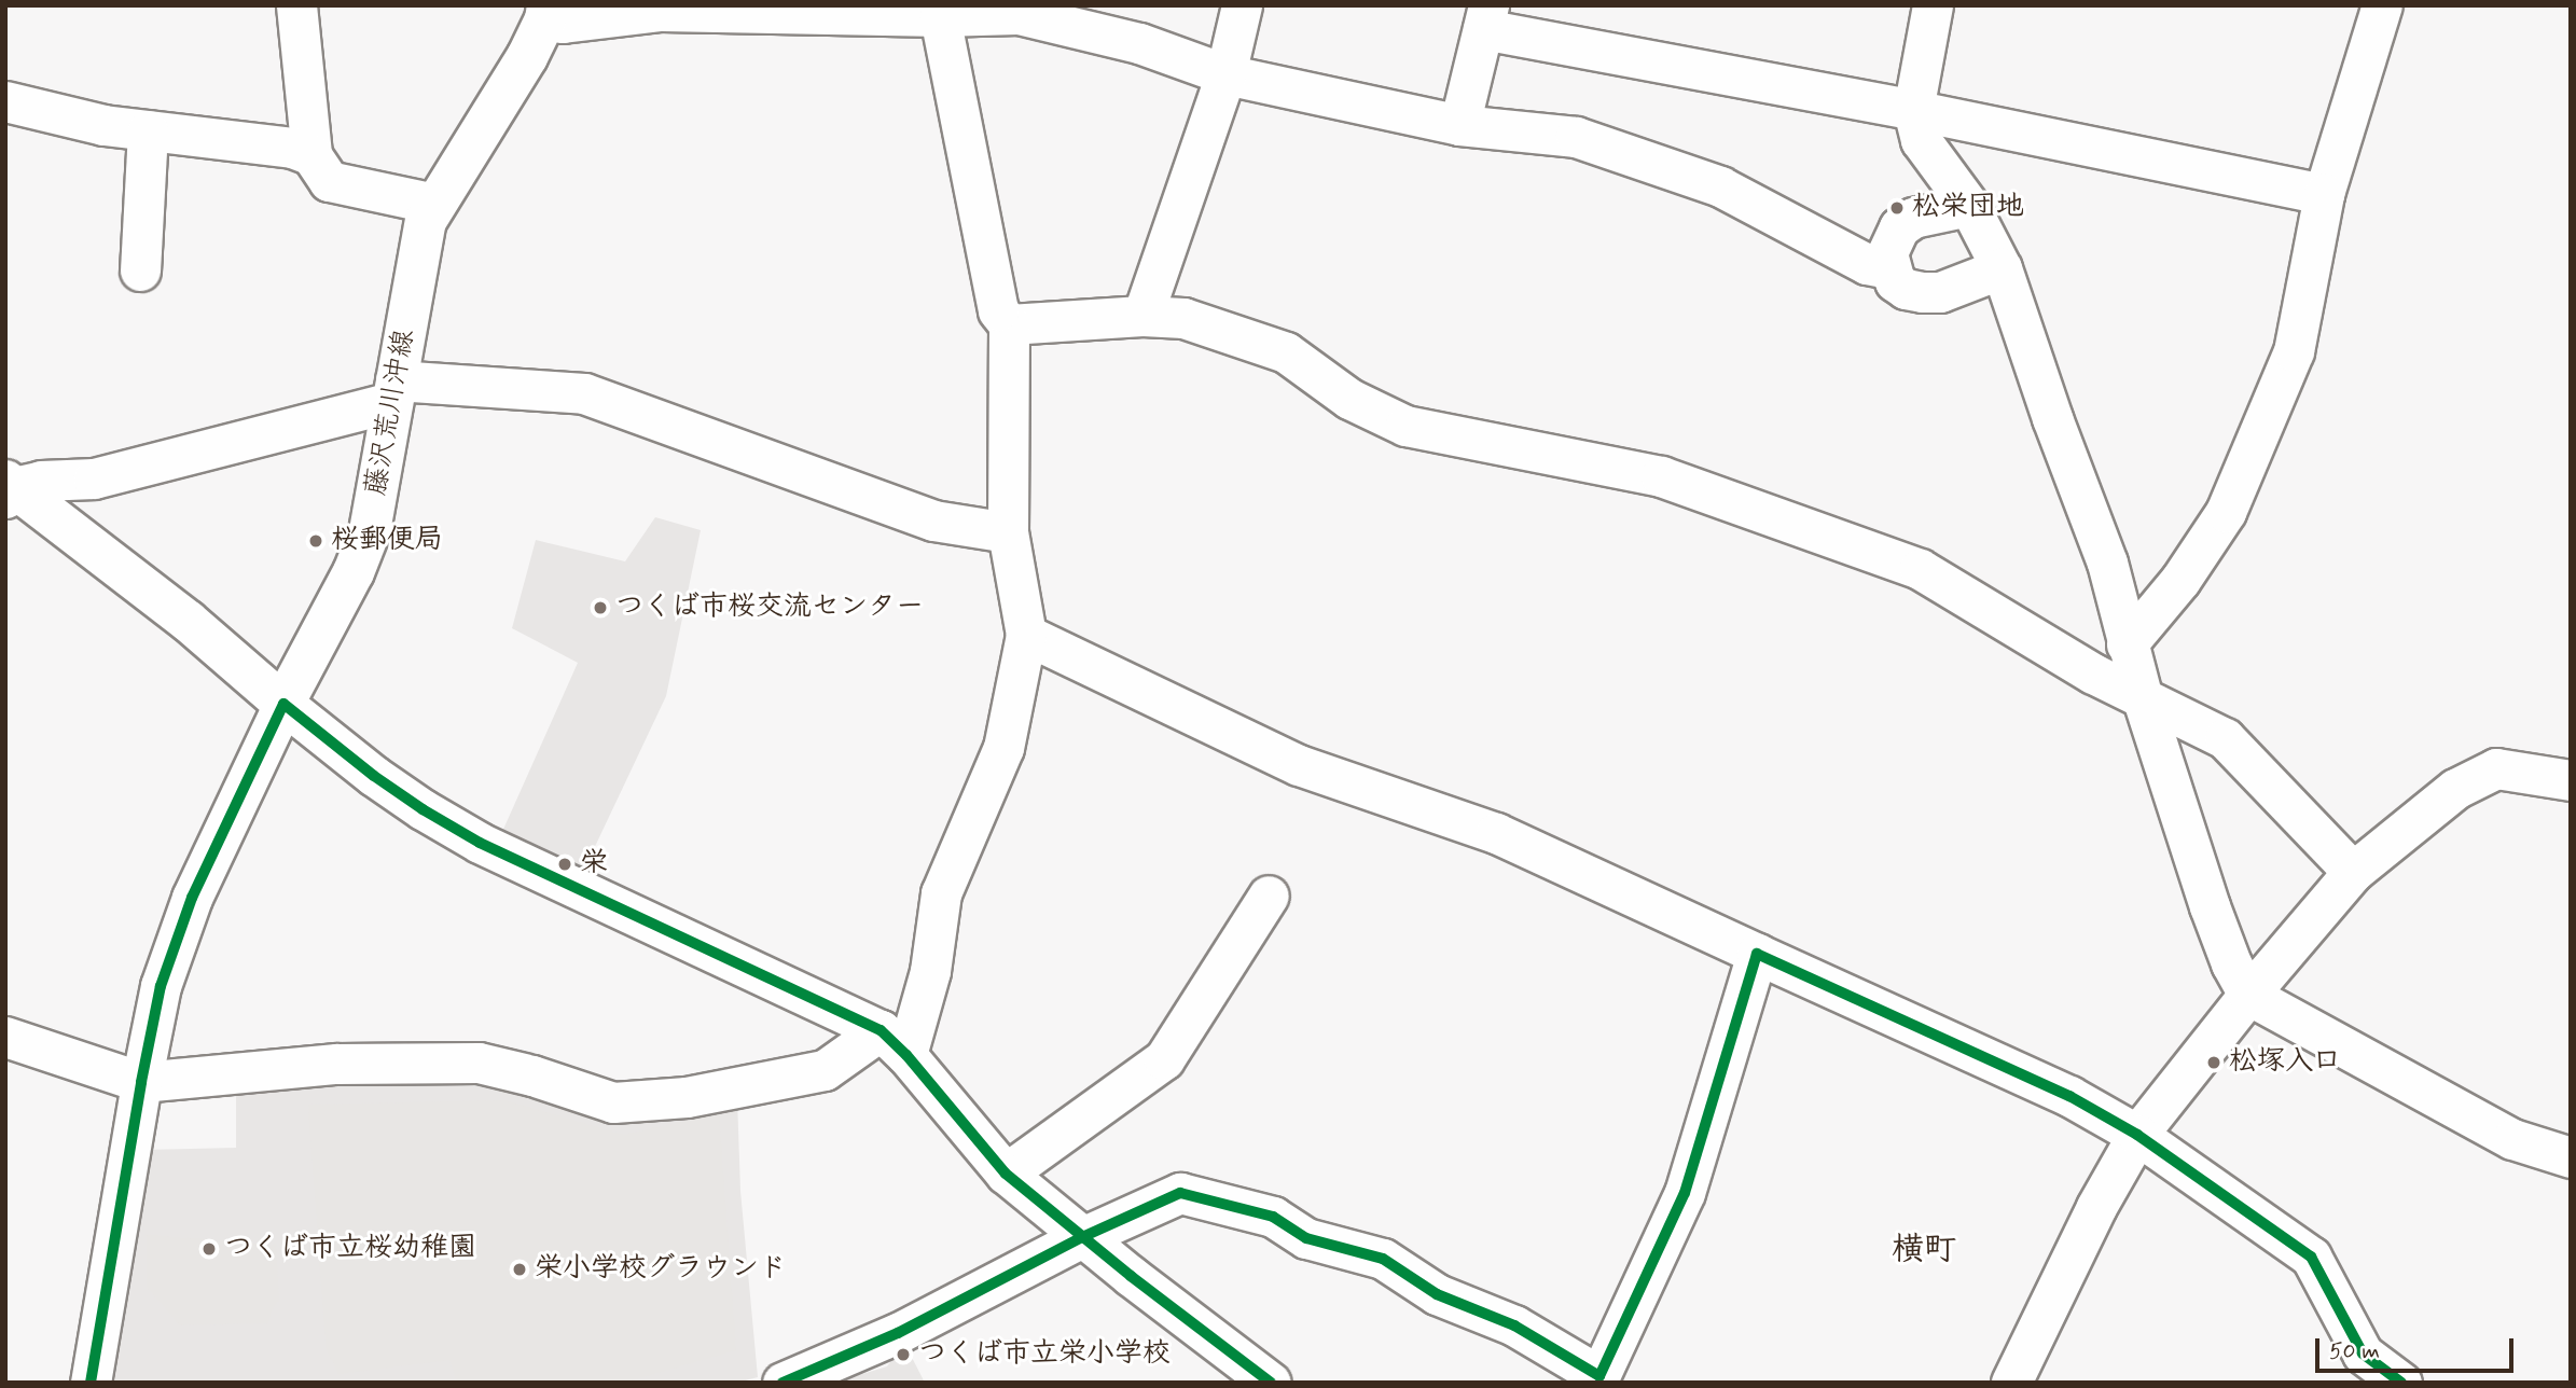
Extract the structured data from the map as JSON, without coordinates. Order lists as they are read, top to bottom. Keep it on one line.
{"streets":{"main road":["藤沢荒川沖線"]},"districts":["横町"],"places":["松栄団地","桜郵便局","つくば市桜交流センター","栄","松塚入口","つくば市立桜幼稚園","栄小学校グラウンド","つくば市立栄小学校"],"scale_bar":"50 m"}
